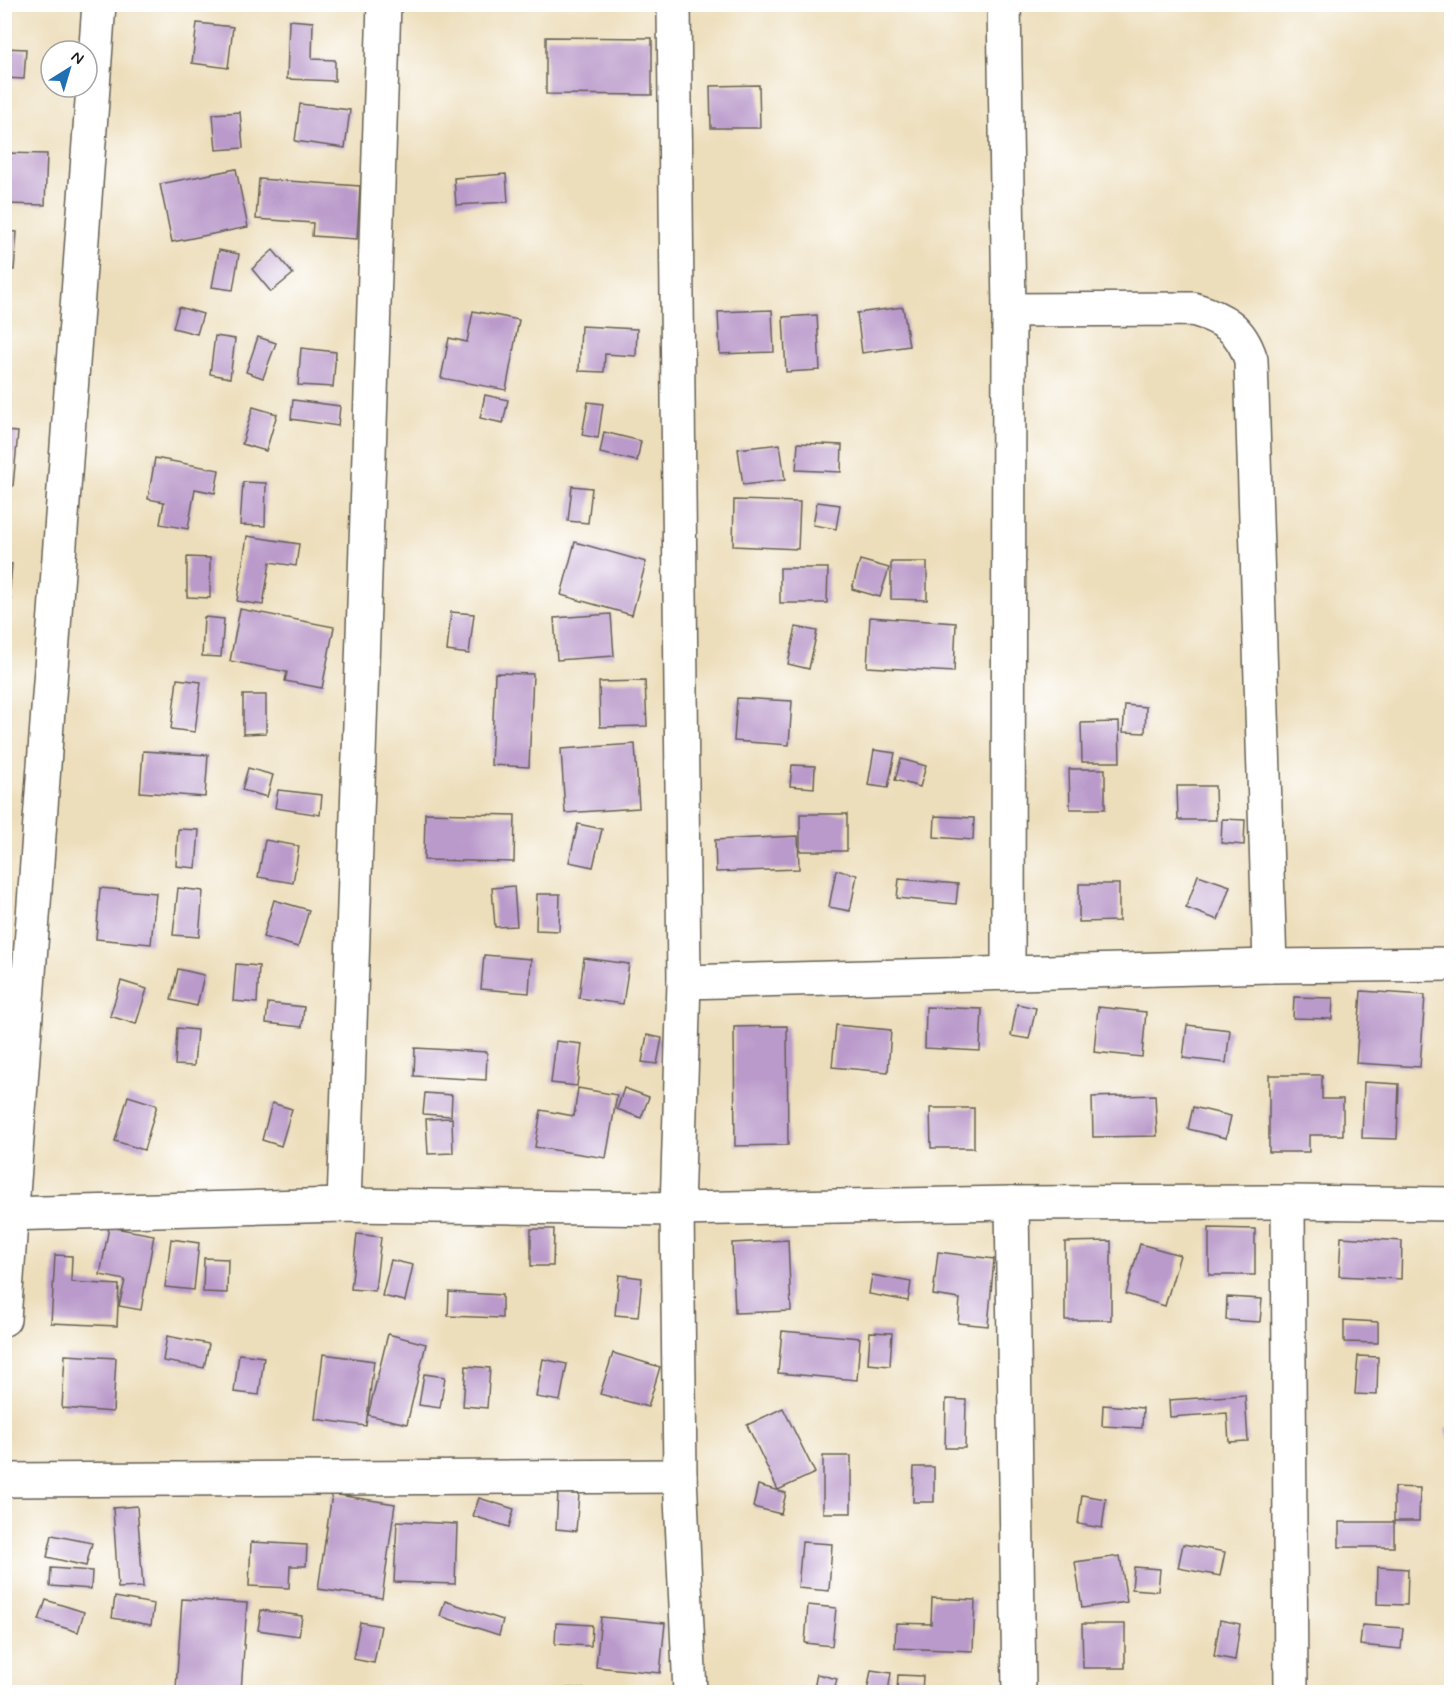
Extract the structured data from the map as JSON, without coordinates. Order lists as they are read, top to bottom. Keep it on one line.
{"north":"top right"}
